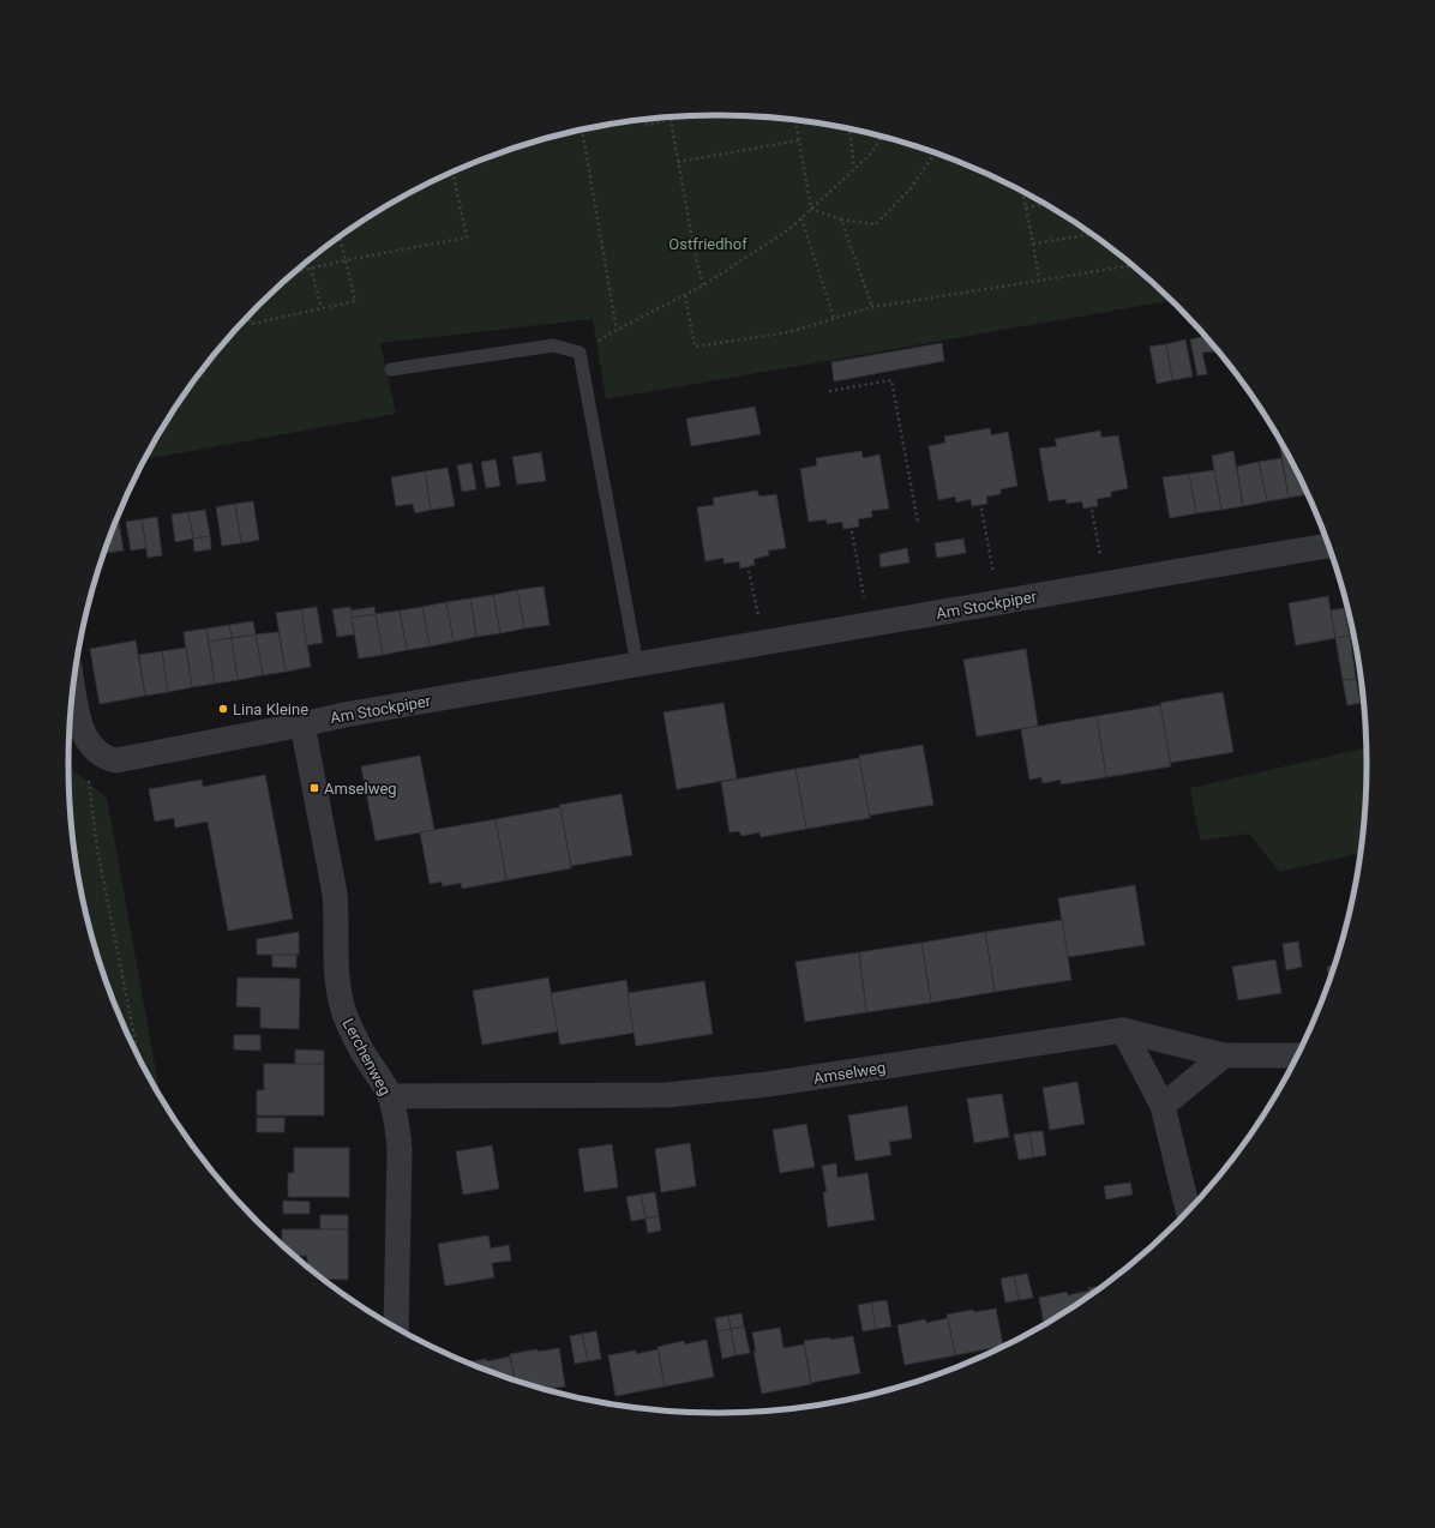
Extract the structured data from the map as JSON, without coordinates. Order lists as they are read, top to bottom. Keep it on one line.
{"streets":{"street":["Am Stockpiper","Lerchenweg","Amselweg"]},"crossings":[["Am Stockpiper","Lerchenweg"],["Lerchenweg","Amselweg"]],"parks":["Ostfriedhof"],"places":{"other":["Lina Kleine"],"transit":["Amselweg"]}}
